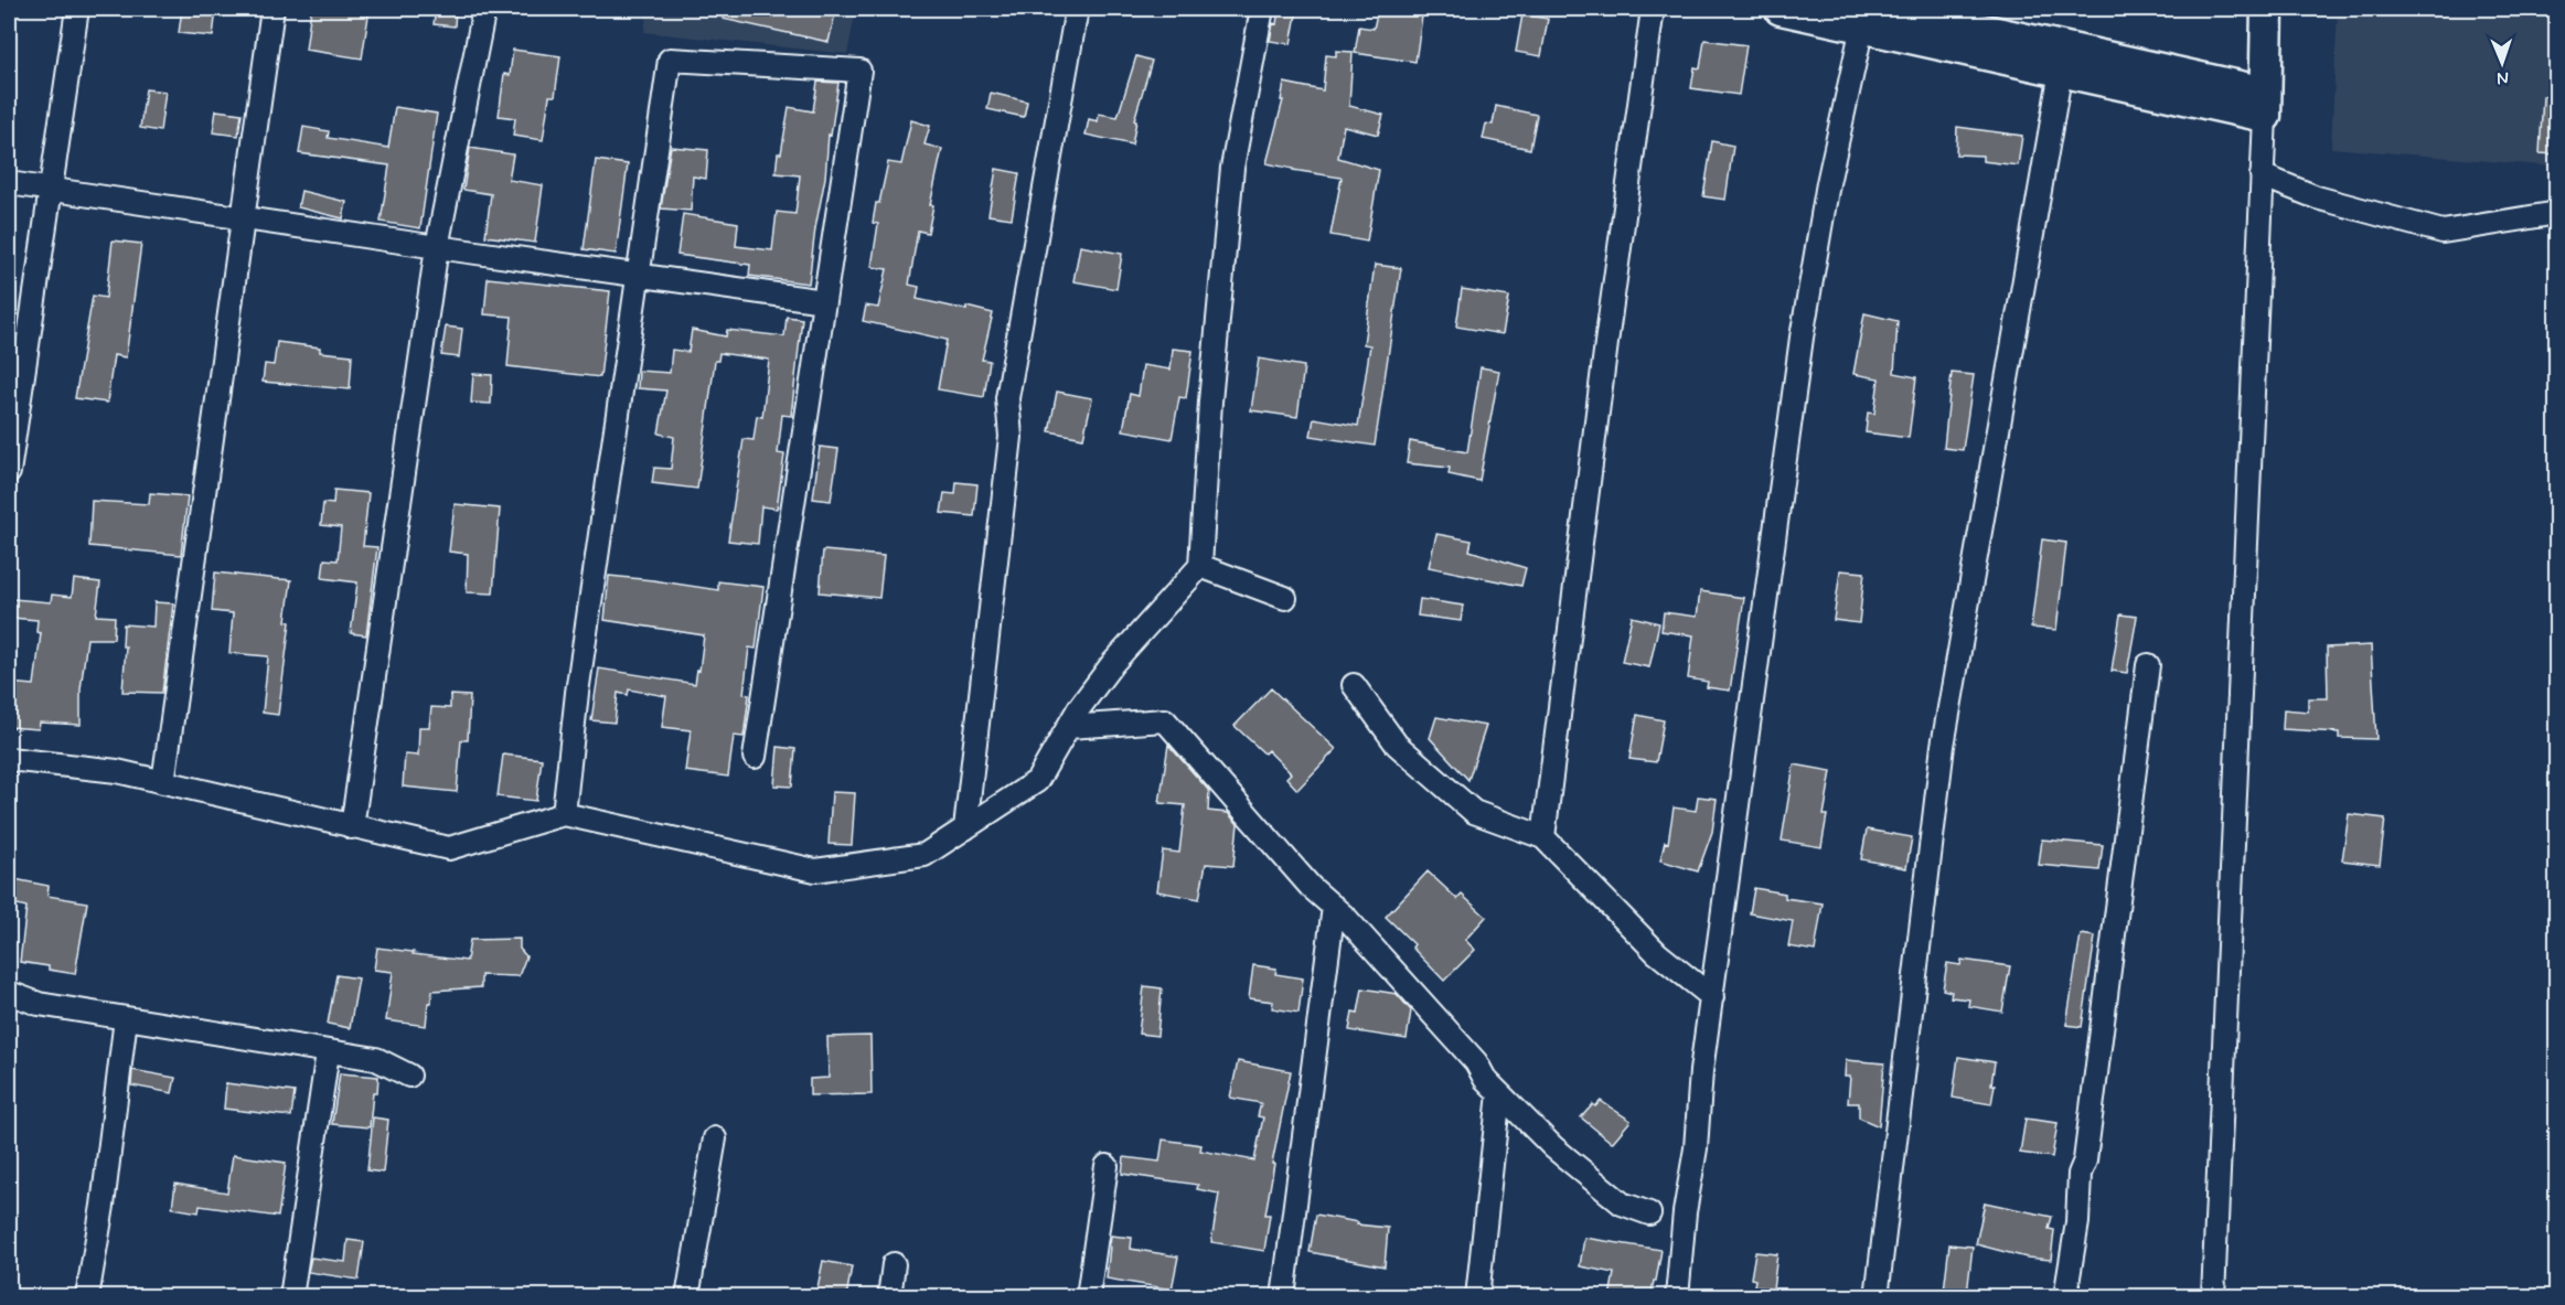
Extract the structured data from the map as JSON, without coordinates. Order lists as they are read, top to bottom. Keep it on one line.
{"north":"bottom"}
